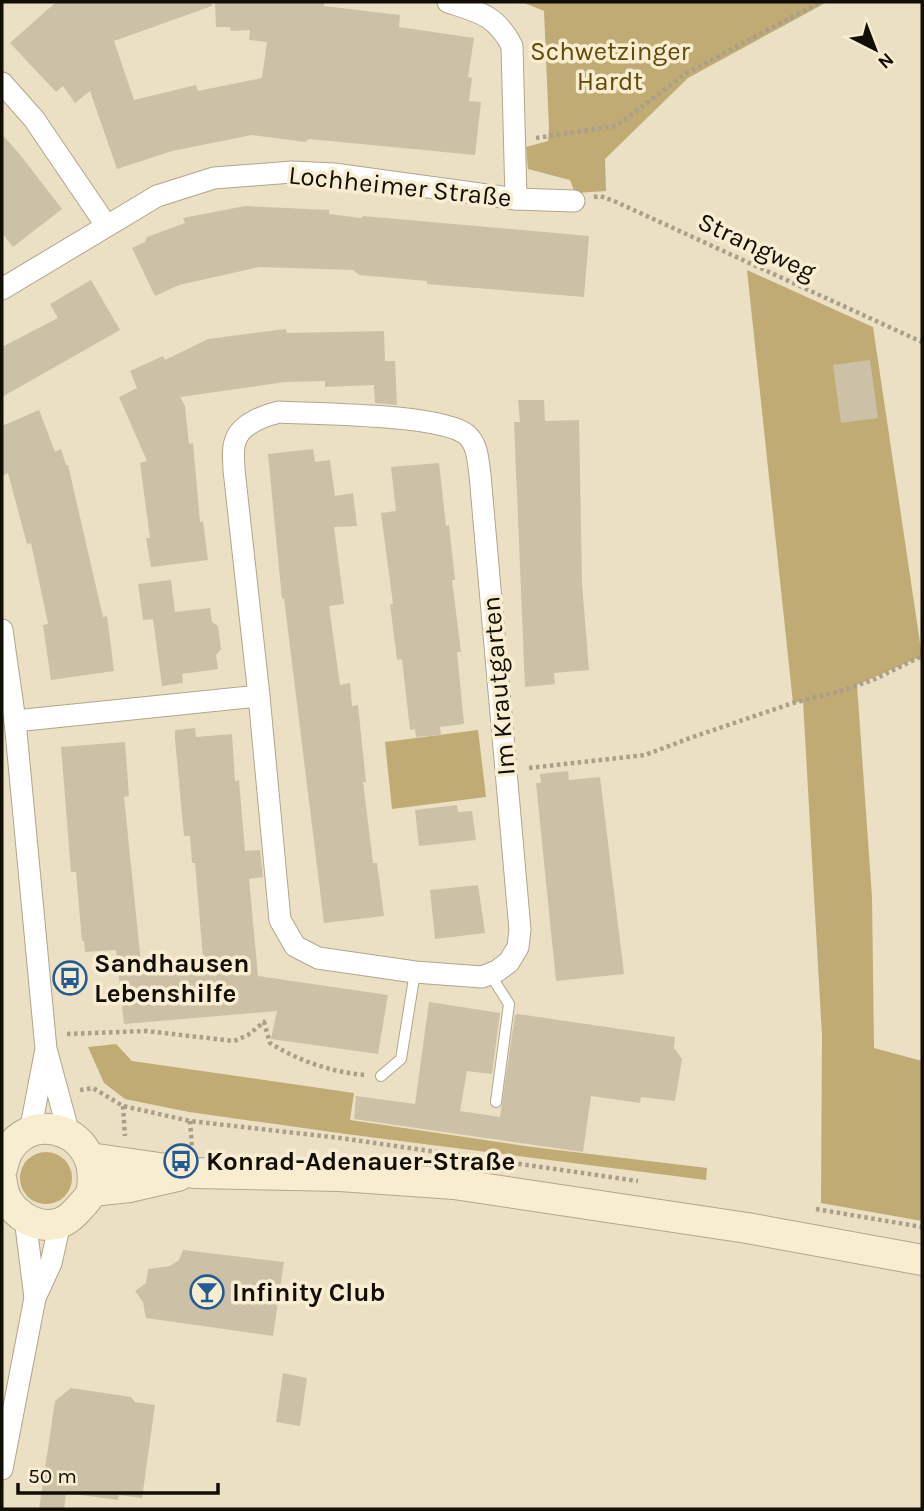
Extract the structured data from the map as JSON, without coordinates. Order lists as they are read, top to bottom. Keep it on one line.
{"streets":{"street":["Lochheimer Straße","Im Krautgarten"],"path":["Strangweg"]},"crossings":[["Lochheimer Straße","Strangweg"]],"parks":["Schwetzinger Hardt"],"places":{"bus stop":["Sandhausen Lebenshilfe","Konrad-Adenauer-Straße"],"bar":["Infinity Club"]},"scale_bar":"50 m","north":"bottom right"}
